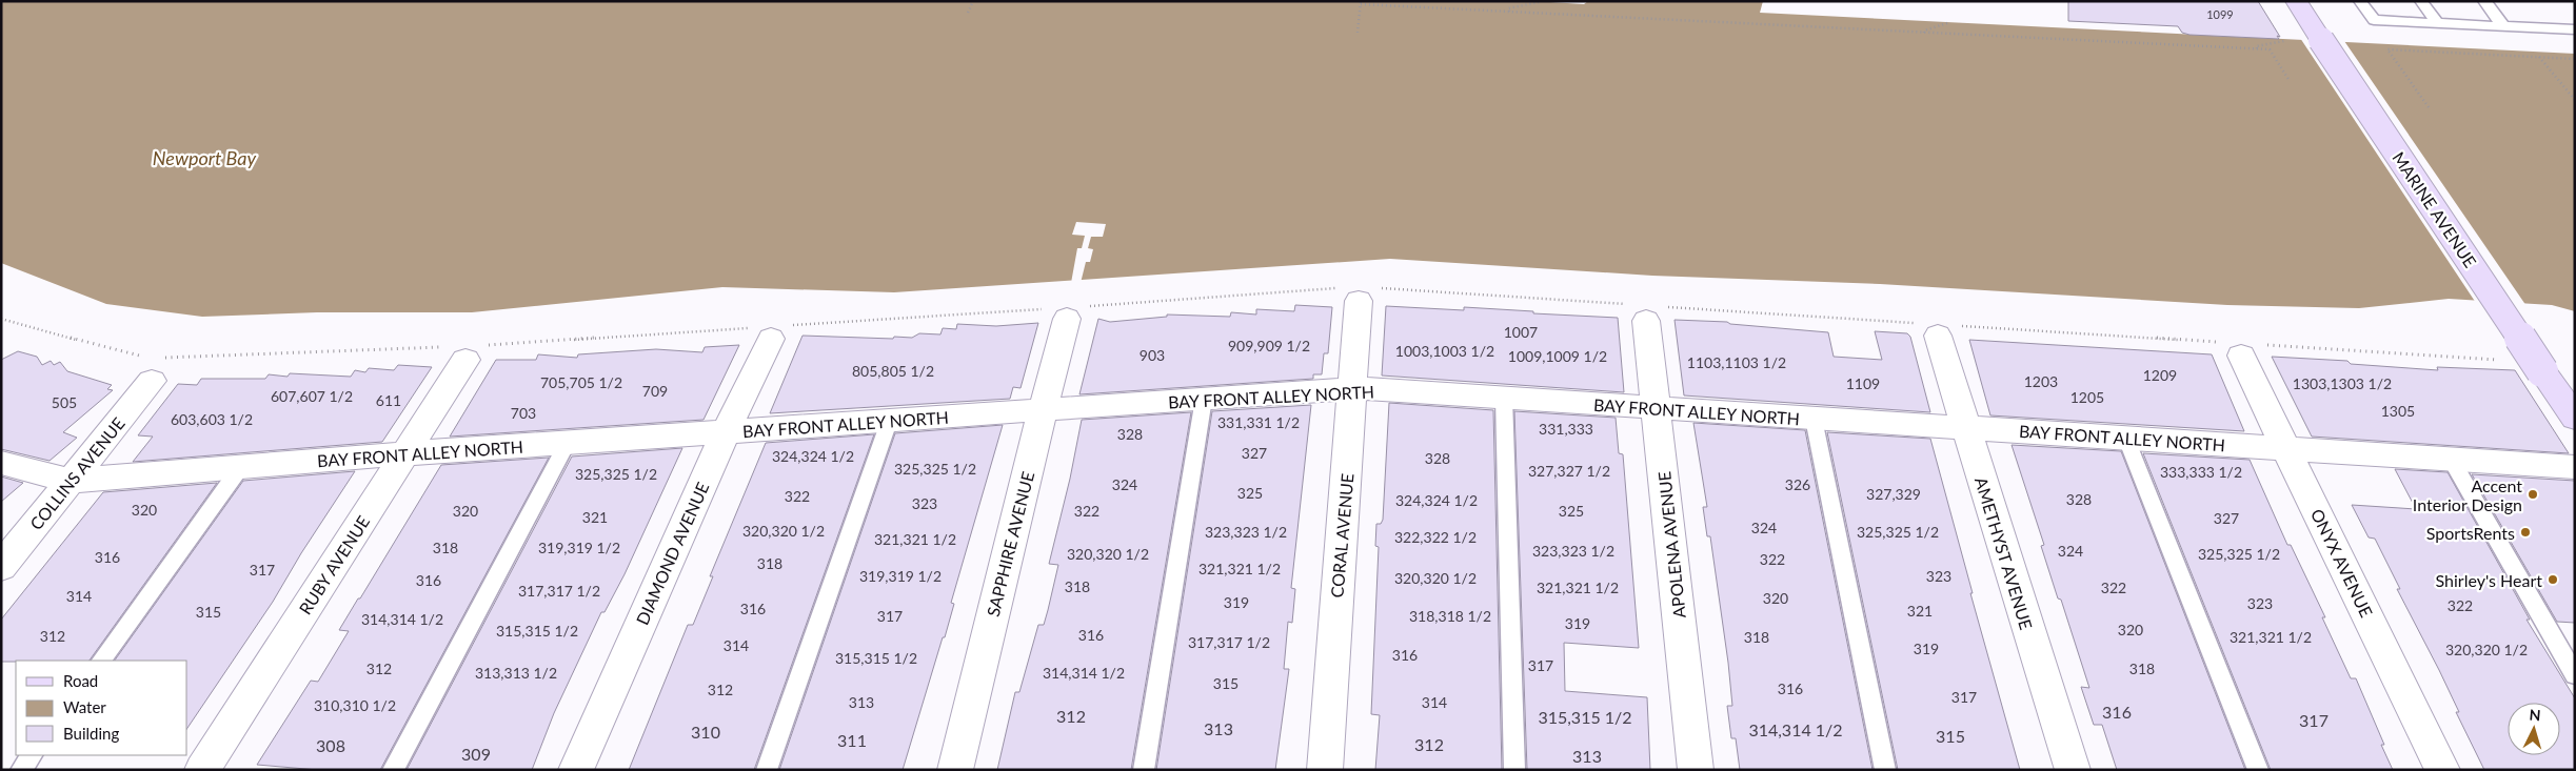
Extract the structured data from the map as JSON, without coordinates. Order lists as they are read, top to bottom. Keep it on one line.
{"streets":{"street":["MARINE AVENUE","BAY FRONT ALLEY NORTH","COLLINS AVENUE","CORAL AVENUE","SAPPHIRE AVENUE","APOLENA AVENUE","DIAMOND AVENUE","AMETHYST AVENUE","ONYX AVENUE","RUBY AVENUE"]},"crossings":[["BAY FRONT ALLEY NORTH","COLLINS AVENUE"],["BAY FRONT ALLEY NORTH","CORAL AVENUE"],["BAY FRONT ALLEY NORTH","SAPPHIRE AVENUE"],["BAY FRONT ALLEY NORTH","APOLENA AVENUE"],["BAY FRONT ALLEY NORTH","DIAMOND AVENUE"],["BAY FRONT ALLEY NORTH","AMETHYST AVENUE"],["BAY FRONT ALLEY NORTH","ONYX AVENUE"],["BAY FRONT ALLEY NORTH","RUBY AVENUE"]],"water":["Newport Bay"],"places":["Accent Interior Design","SportsRents","Shirley's Heart"],"house_numbers":["1099","1007","909,909 1/2","1003,1003 1/2","903","1009,1009 1/2","1103,1103 1/2","805,805 1/2","1209","1203","705,705 1/2","1109","1303,1303 1/2","709","607,607 1/2","1205","611","505","1305","703","603,603 1/2","331,331 1/2","331,333","328","327","324,324 1/2","328","325,325 1/2","327,327 1/2","333,333 1/2","325,325 1/2","324","326","325","327,329","322","328","324,324 1/2","323","320","320","322","325","321","327","324","320,320 1/2","323,323 1/2","325,325 1/2","322,322 1/2","321,321 1/2","318","319,319 1/2","323,323 1/2","324","320,320 1/2","325,325 1/2","316","322","318","321,321 1/2","317","319,319 1/2","323","320,320 1/2","316","318","321,321 1/2","322","317,317 1/2","314","320","319","323","322","316","321","315","317","318,318 1/2","314,314 1/2","319","320","315,315 1/2","316","312","318","321,321 1/2","317,317 1/2","314","319","320,320 1/2","316","315,315 1/2","317","312","318","313,313 1/2","314,314 1/2","315","316","312","317","313","314","310,310 1/2","316","312","315,315 1/2","317","313","314,314 1/2","310","315","311","312","308","309","313"],"legend":["Road","Water","Building"],"north":"top"}
